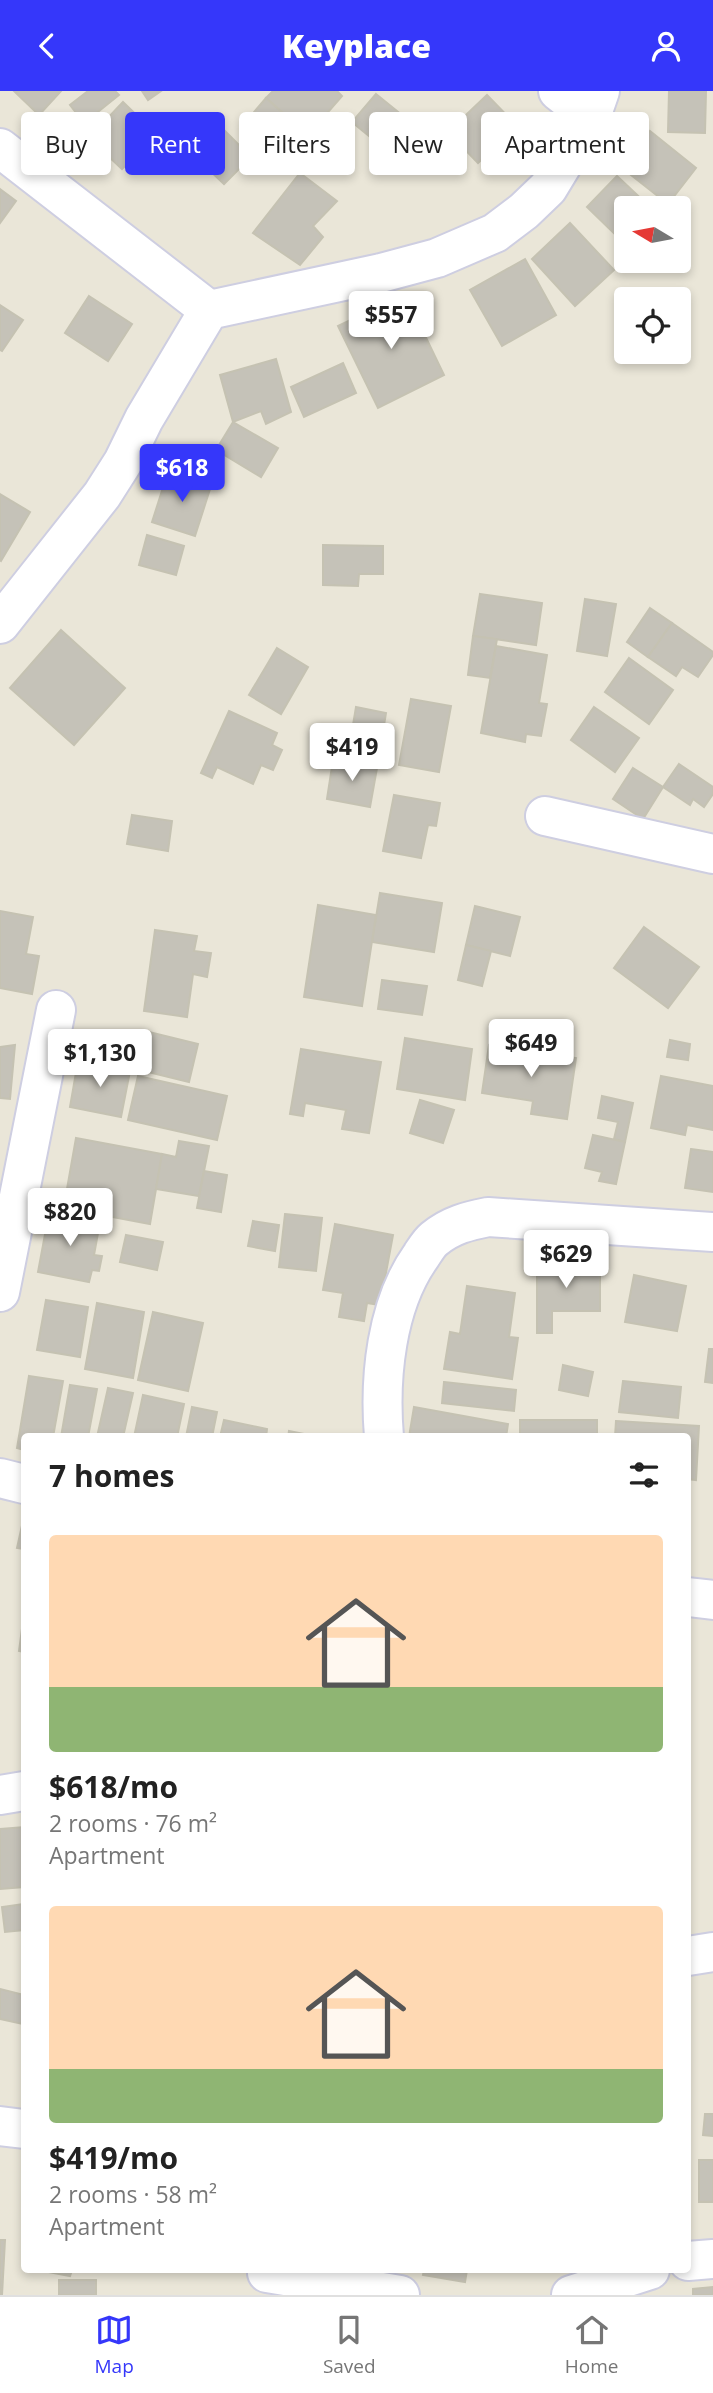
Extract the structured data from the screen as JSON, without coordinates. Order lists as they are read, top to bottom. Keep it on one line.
{"north":"left","page":{"header":"Keyplace","chip":["Buy","Rent","Filters","New","Apartment"],"price":["$557","$618","$419","$649","$1,130","$820","$629"],"heading":"7 homes","list":[{"name":"$618/mo","note":"2 rooms · 76 m² · Apartment"},{"name":"$419/mo","note":"2 rooms · 58 m² · Apartment"}],"tabs":["Map","Saved","Home"]}}
